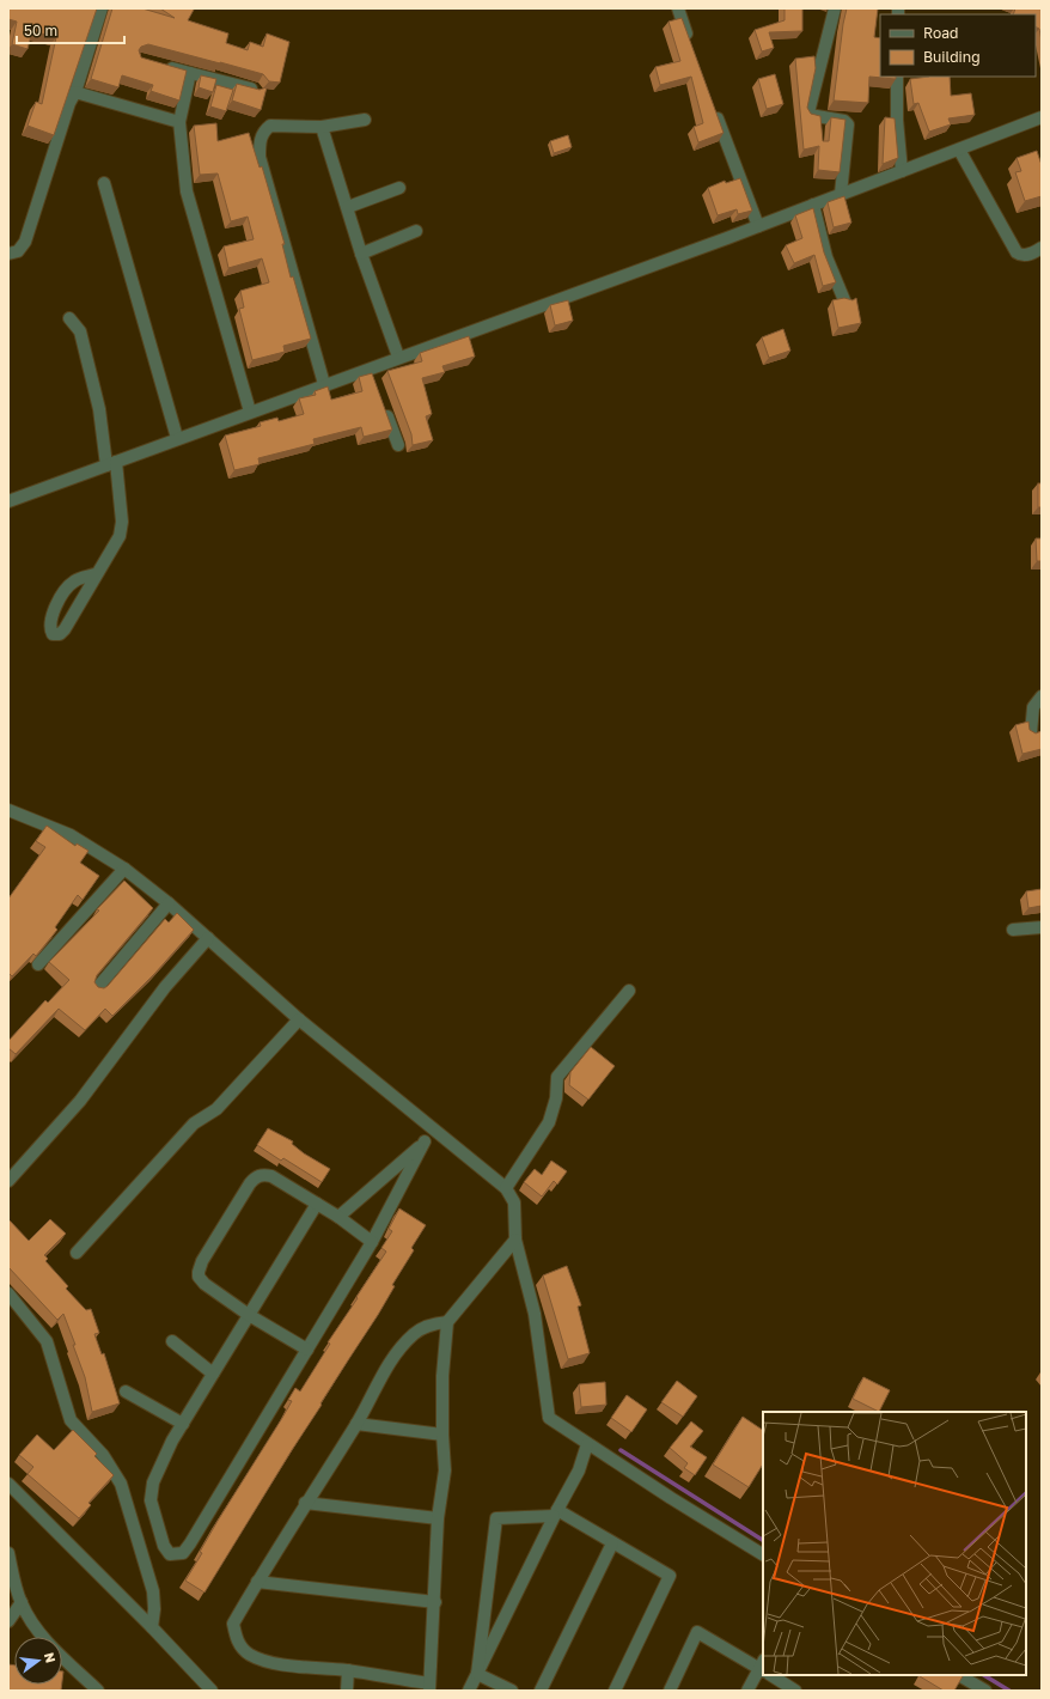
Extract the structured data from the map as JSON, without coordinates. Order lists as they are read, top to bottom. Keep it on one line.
{"legend":["Road","Building"],"scale_bar":"50 m","north":"right"}
